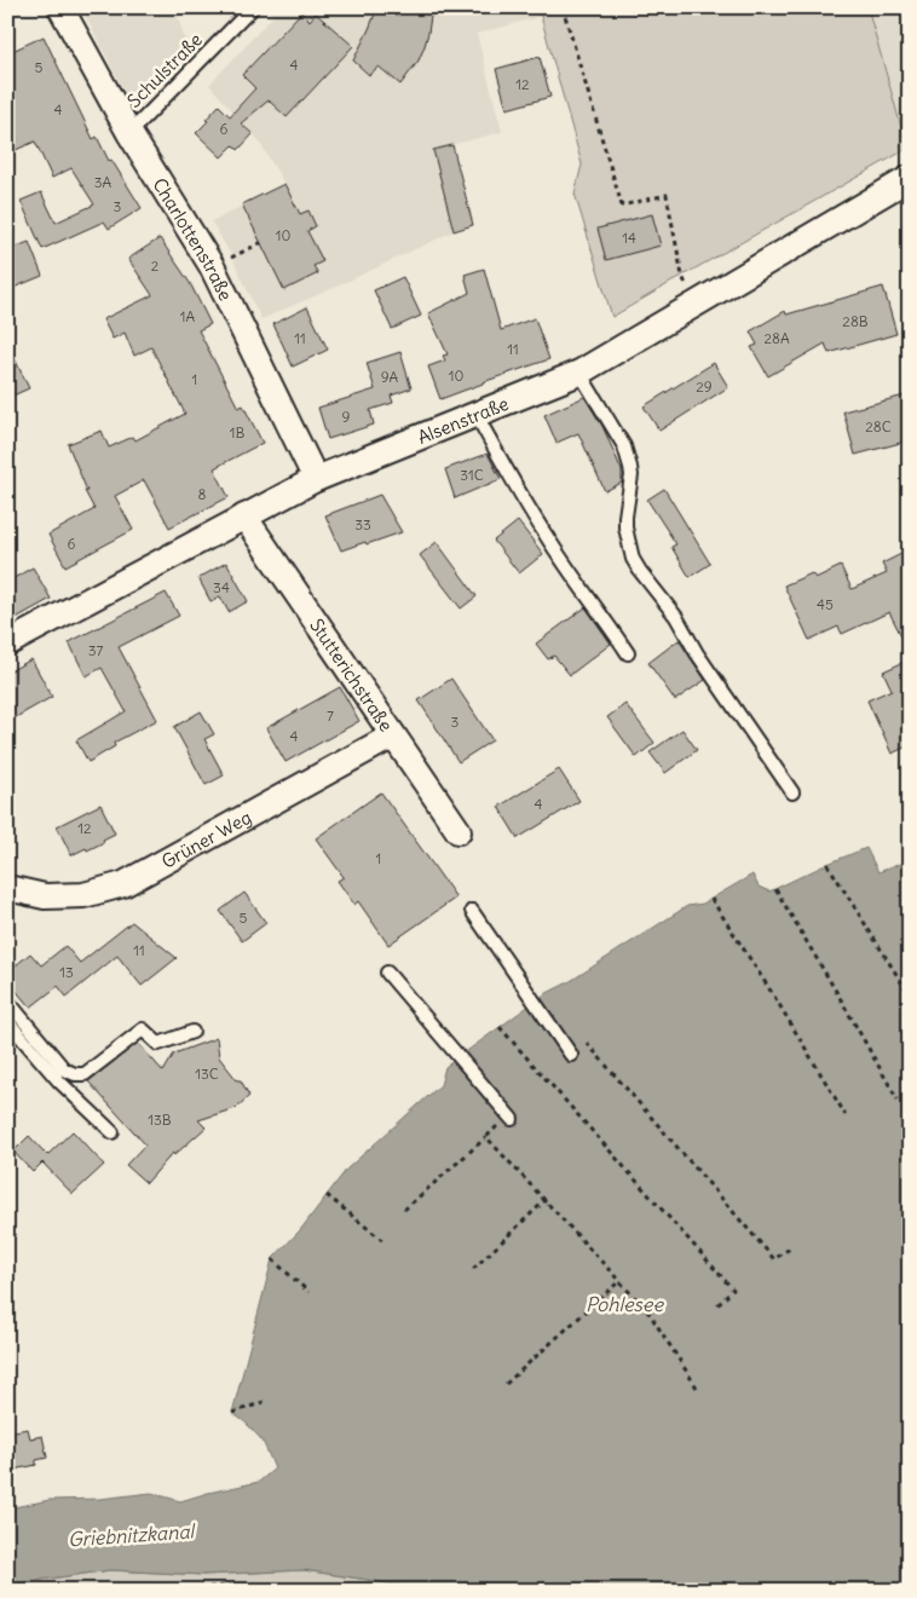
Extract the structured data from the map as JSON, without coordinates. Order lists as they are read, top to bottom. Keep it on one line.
{"streets":{"street":["Charlottenstraße","Alsenstraße","Stutterichstraße","Grüner Weg"],"lane":["Schulstraße"]},"crossings":[["Schulstraße","Charlottenstraße"],["Charlottenstraße","Alsenstraße"],["Alsenstraße","Stutterichstraße"],["Stutterichstraße","Grüner Weg"]],"water":["Pohlesee","Griebnitzkanal"],"house_numbers":["4","5","12","4","6","3A","3","10","14","2","1A","28B","11","28A","11","10","9A","1","29","9","28C","1B","31C","8","33","6","34","45","37","7","3","4","4","12","1","5","11","13","13C","13B"]}
